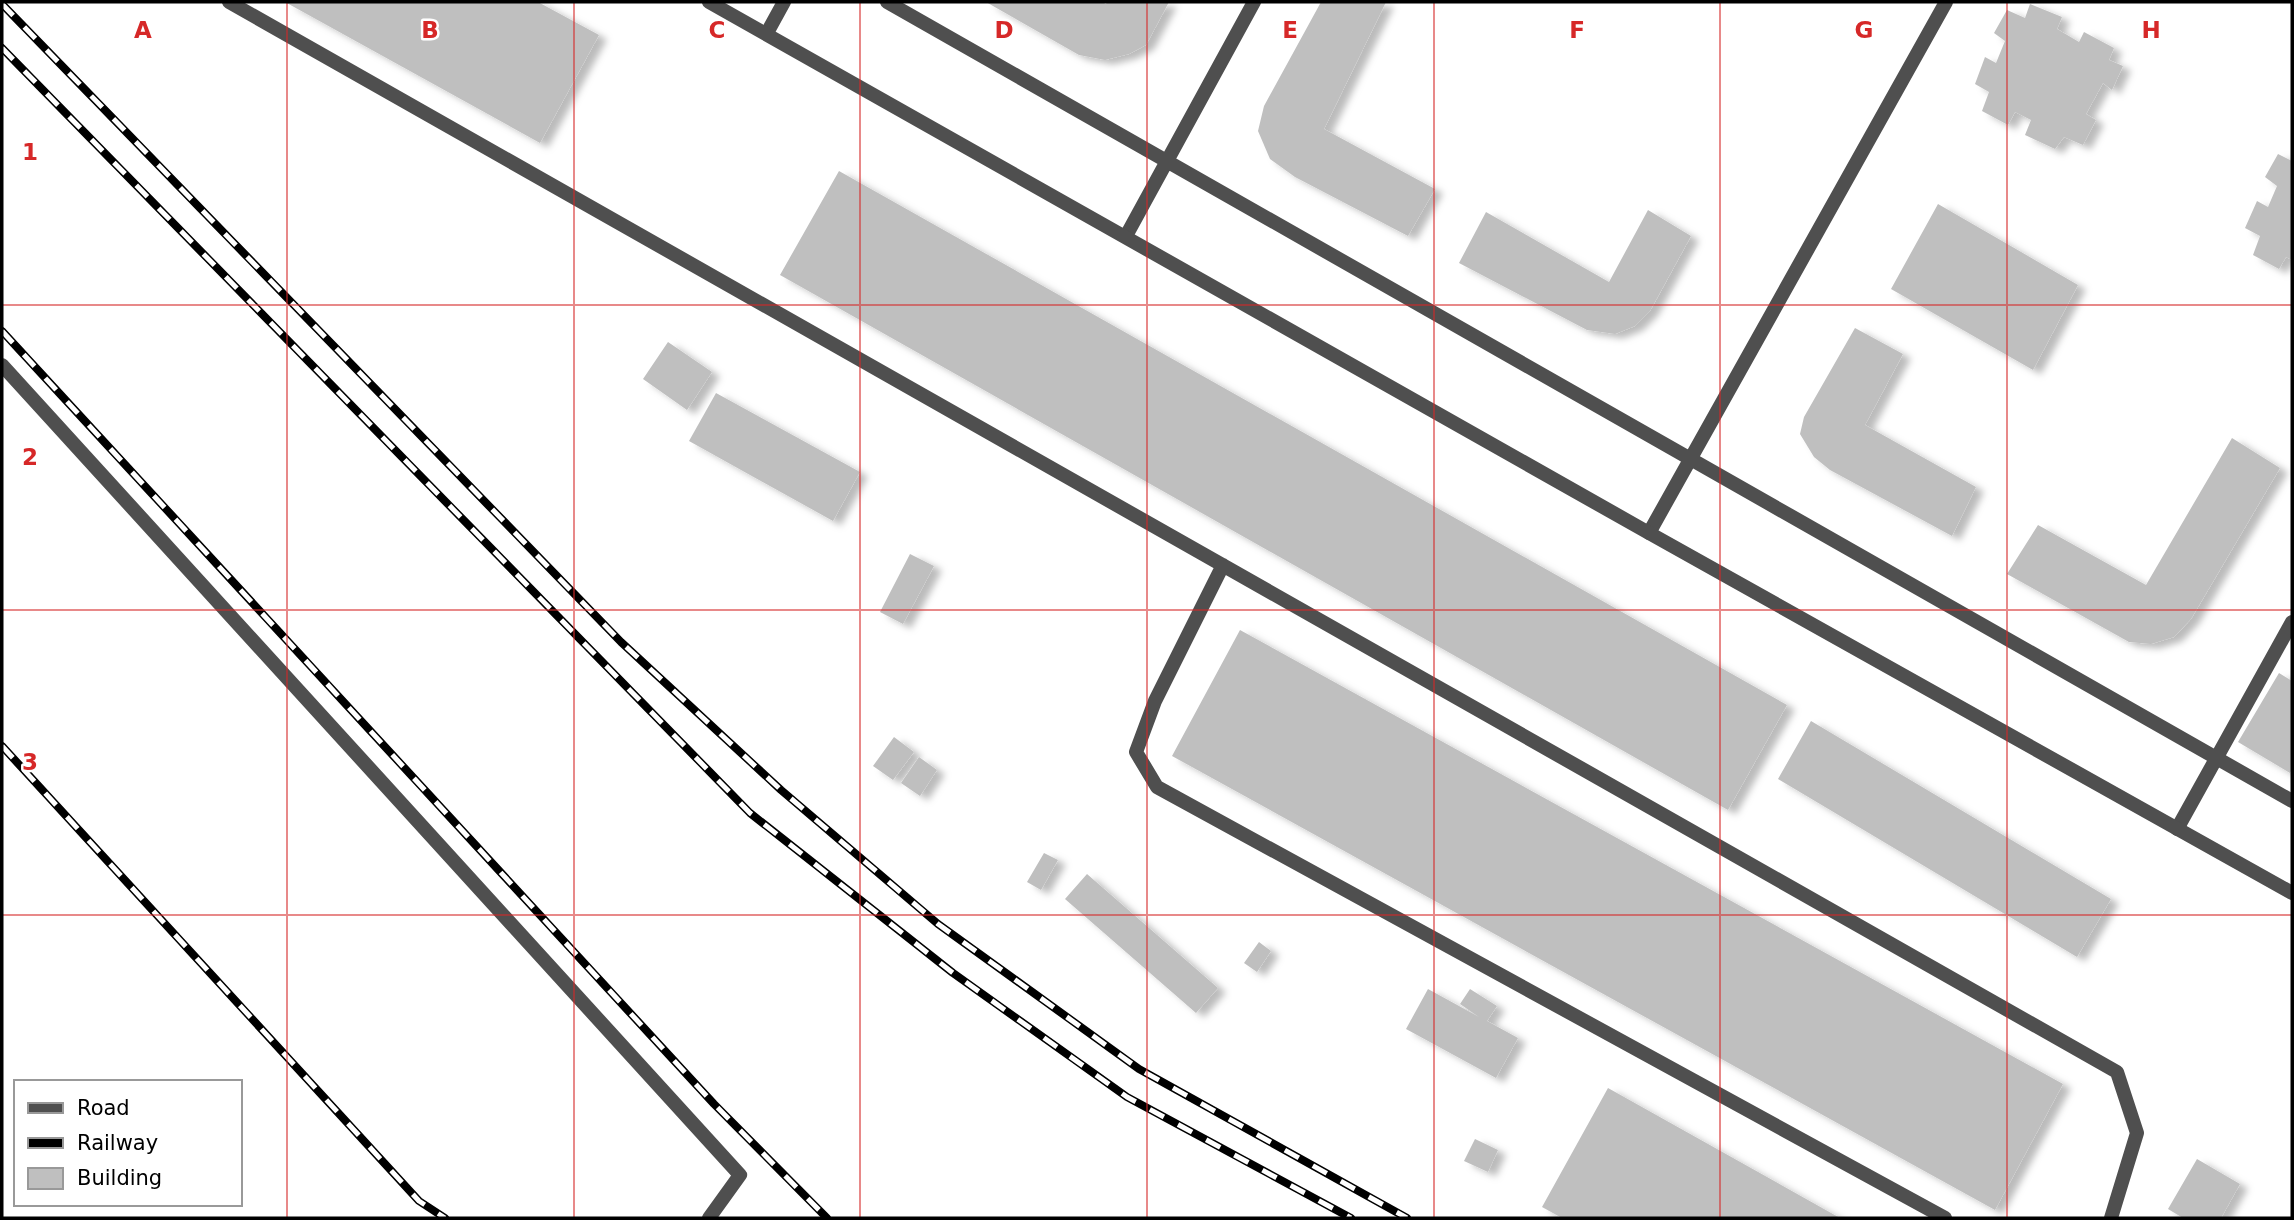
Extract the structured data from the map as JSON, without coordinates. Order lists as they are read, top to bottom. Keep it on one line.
{"legend":["Road","Railway","Building"],"grid":{"columns":["A","B","C","D","E","F","G","H"],"rows":["1","2","3"]}}
